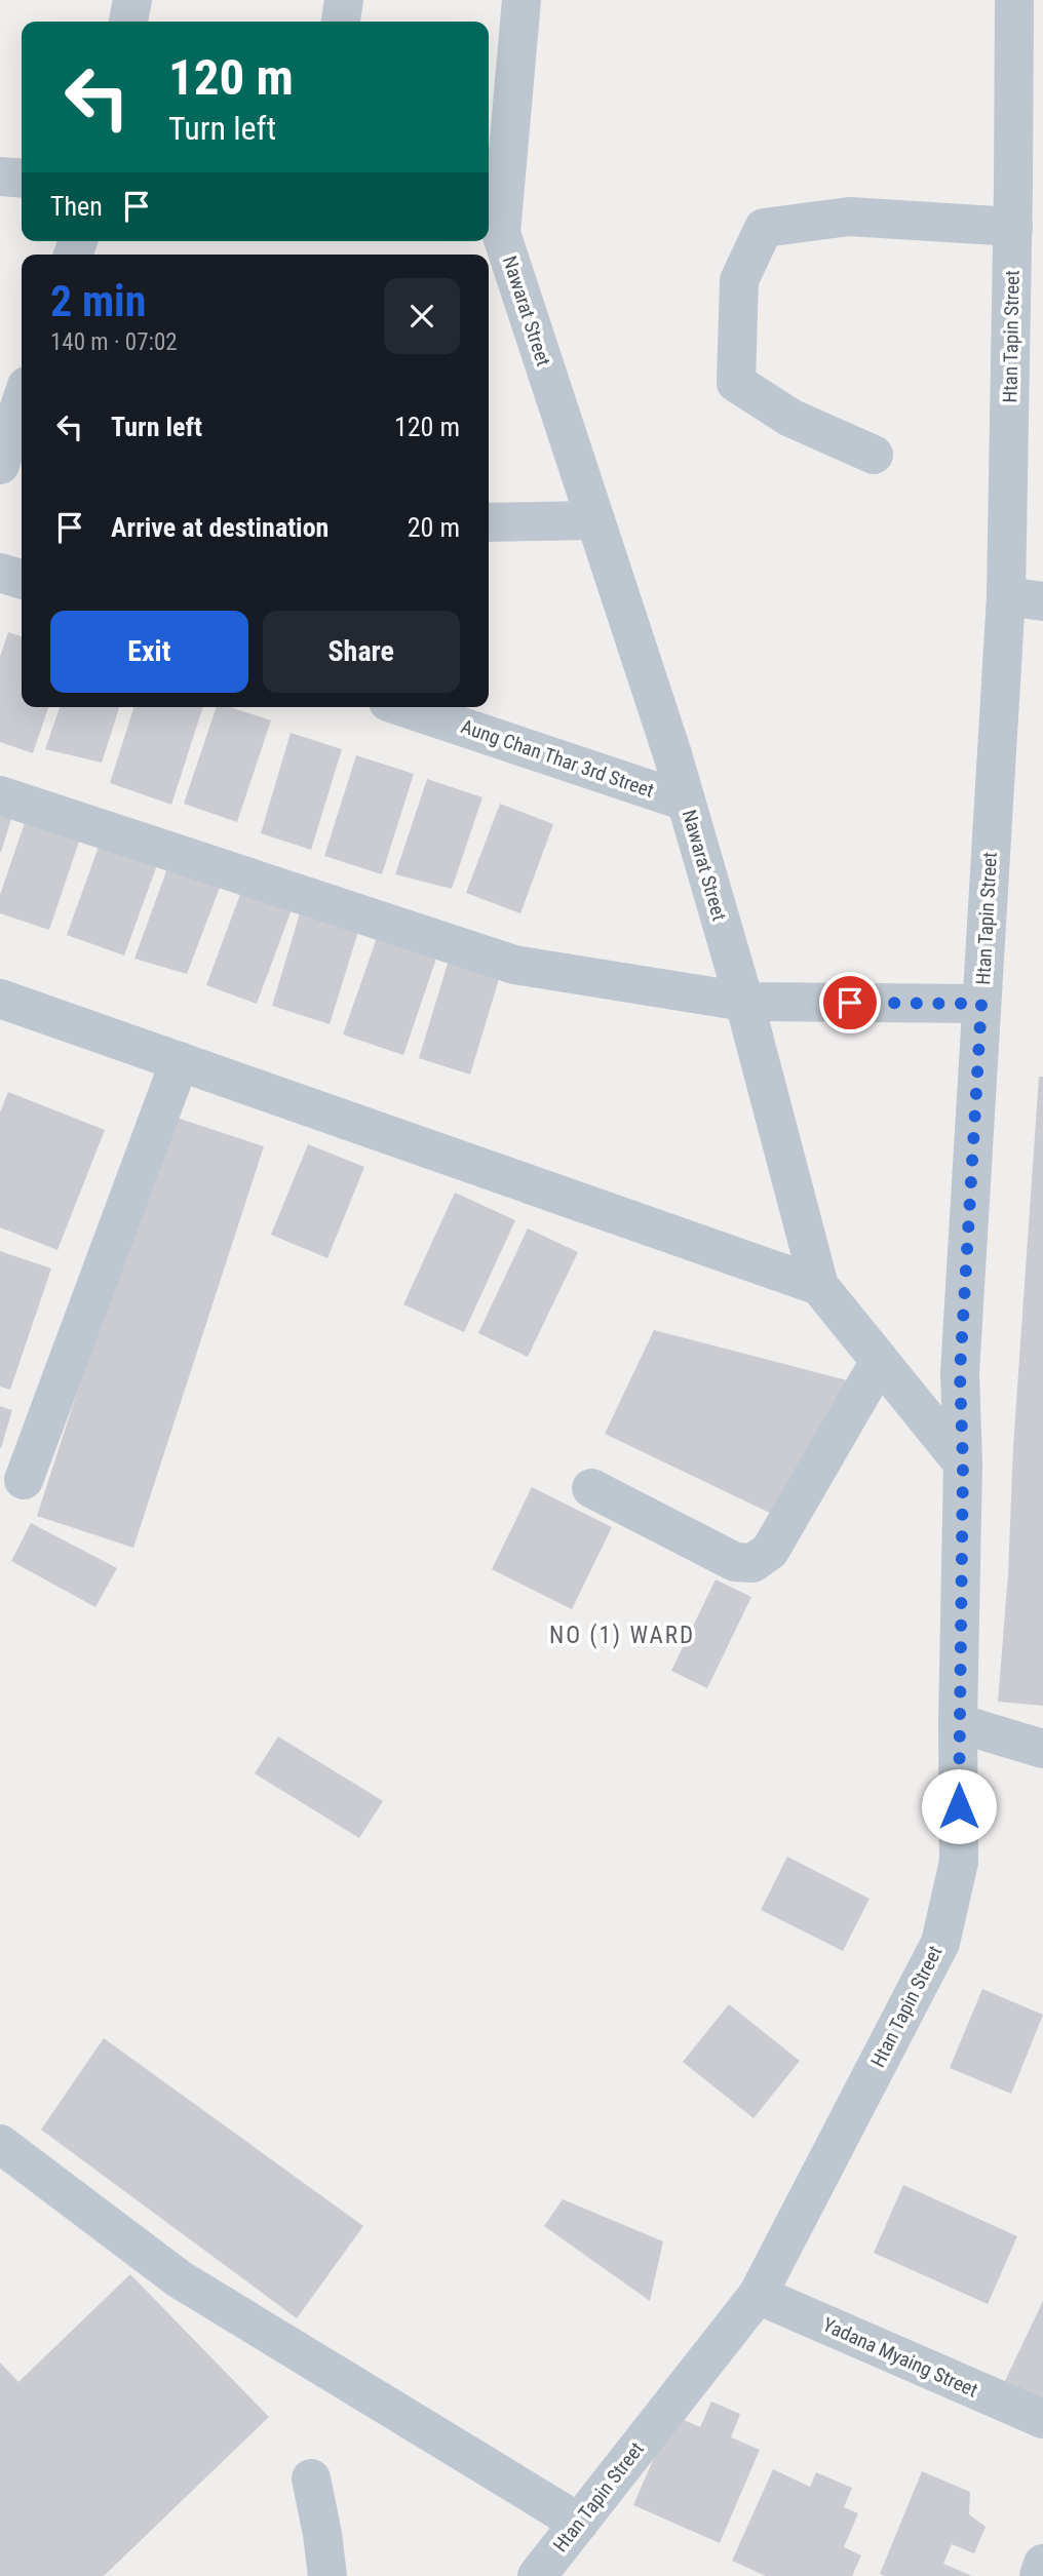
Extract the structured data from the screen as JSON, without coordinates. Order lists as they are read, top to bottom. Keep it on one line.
{"streets":{"street":["Nawarat Street","Htan Tapin Street","Aung Chan Thar 3rd Street","Yadana Myaing Street"]},"crossings":[["Nawarat Street","Htan Tapin Street"],["Nawarat Street","Aung Chan Thar 3rd Street"],["Htan Tapin Street","Yadana Myaing Street"]],"districts":["NO (1) WARD"],"page":{"turn":["120 m","Turn left"],"then":"Then","heading":["2 min","140 m · 07:02"],"list":[{"name":"Turn left","value":"120 m"},{"name":"Arrive at destination","value":"20 m"}],"buttons":["Exit","Share"]}}
